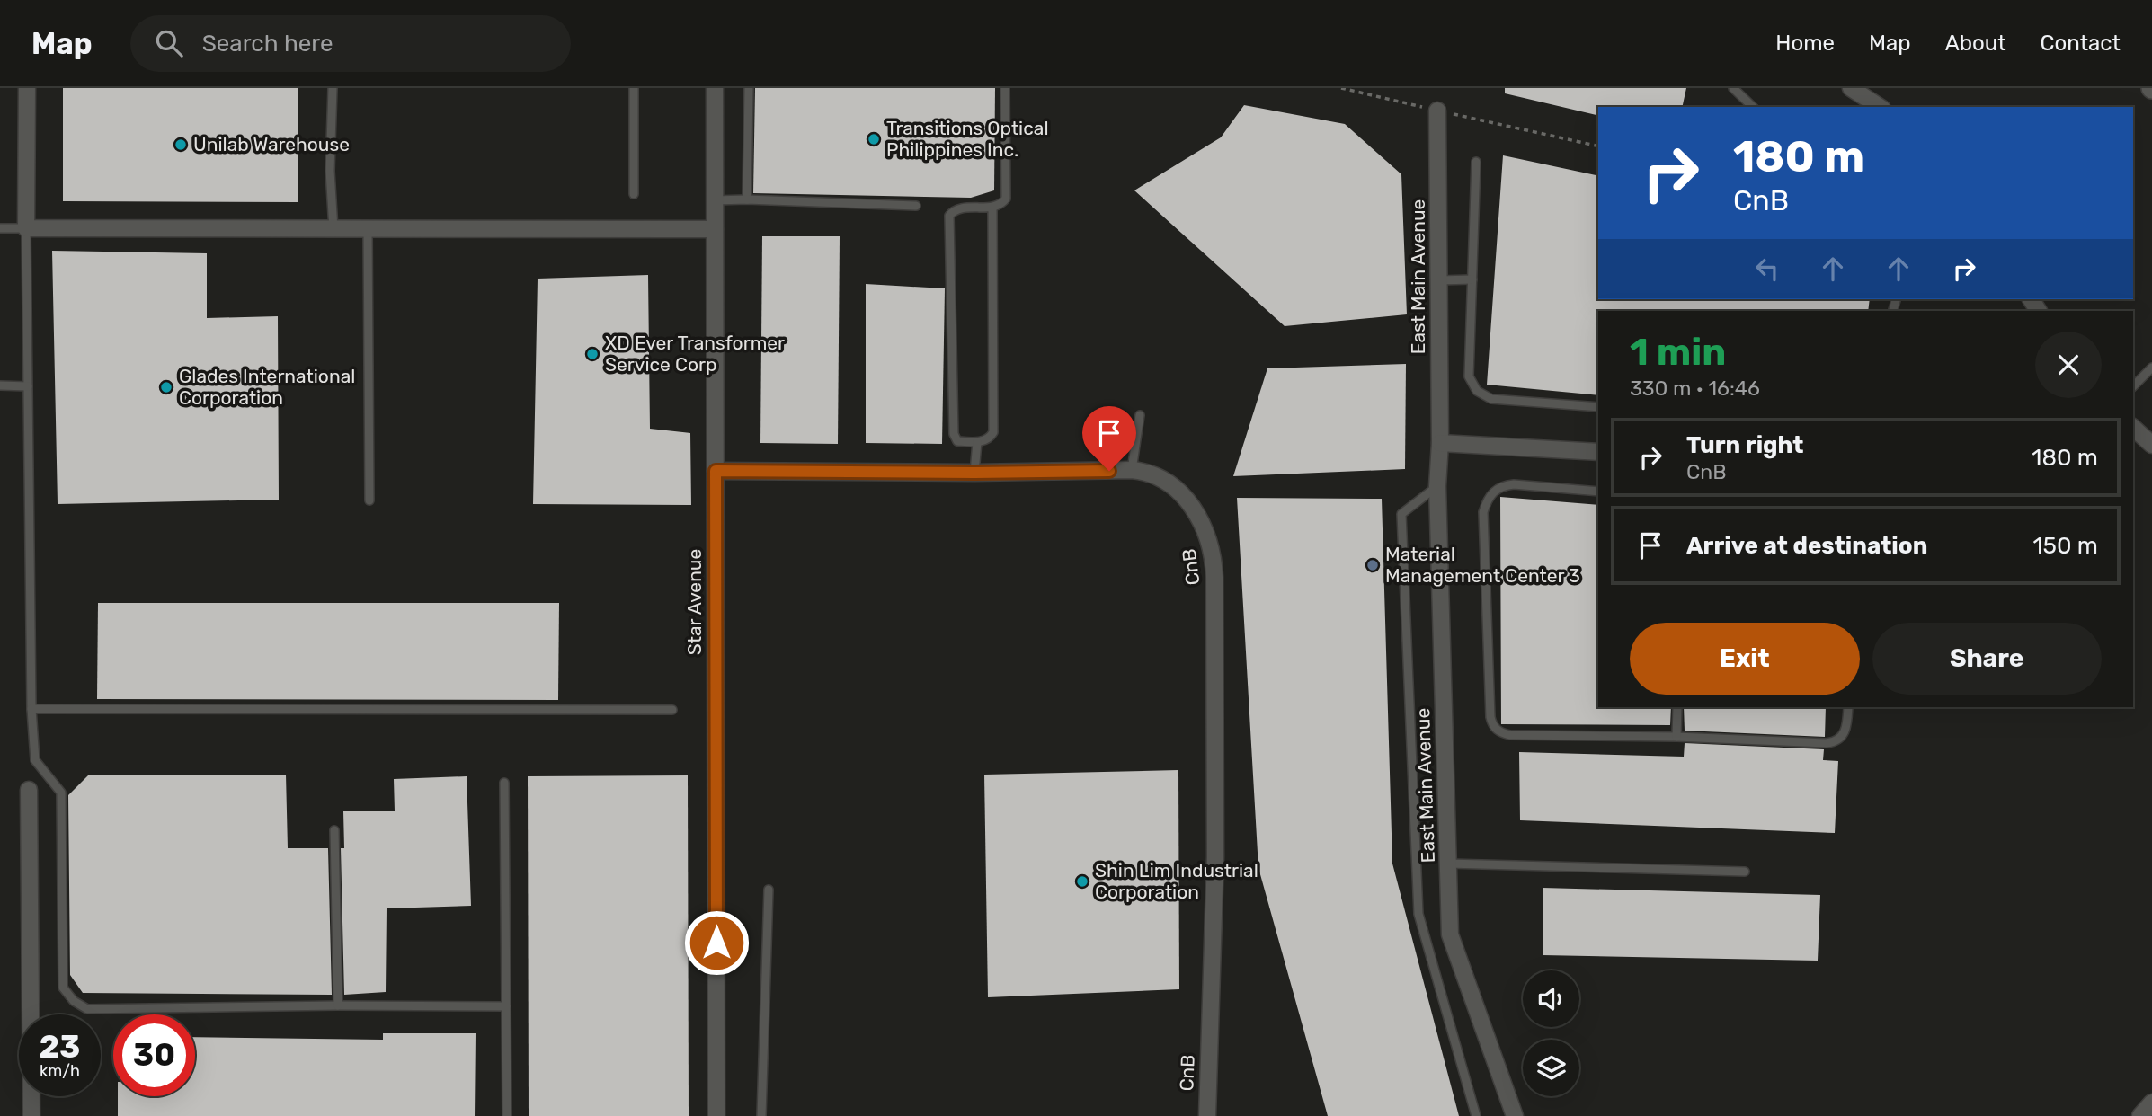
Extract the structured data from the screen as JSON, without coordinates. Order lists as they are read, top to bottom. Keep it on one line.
{"streets":{"street":["East Main Avenue","CnB","Star Avenue"]},"crossings":[["CnB","Star Avenue"]],"places":["Transitions Optical Philippines Inc.","Unilab Warehouse","XD Ever Transformer Service Corp","Glades International Corporation","Material Management Center 3","Shin Lim Industrial Corporation"],"page":{"header":"Map","search":"Search here","nav":["Home","Map","About","Contact"],"turn":["180 m","CnB"],"heading":["1 min","330 m · 16:46"],"list":[{"name":"Turn right","note":"CnB","value":"180 m"},{"name":"Arrive at destination","value":"150 m"}],"buttons":["Exit","Share"],"speed":"23 km/h","limit":"30"}}
